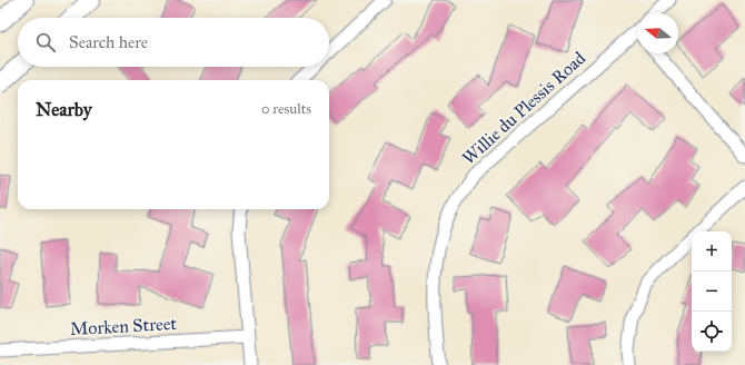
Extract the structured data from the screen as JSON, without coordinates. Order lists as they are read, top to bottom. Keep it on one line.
{"streets":{"street":["Willie du Plessis Road","Morken Street"]},"north":"left","page":{"search":"Search here","heading":["Nearby","0 results"],"map_buttons":["+","−"]}}
